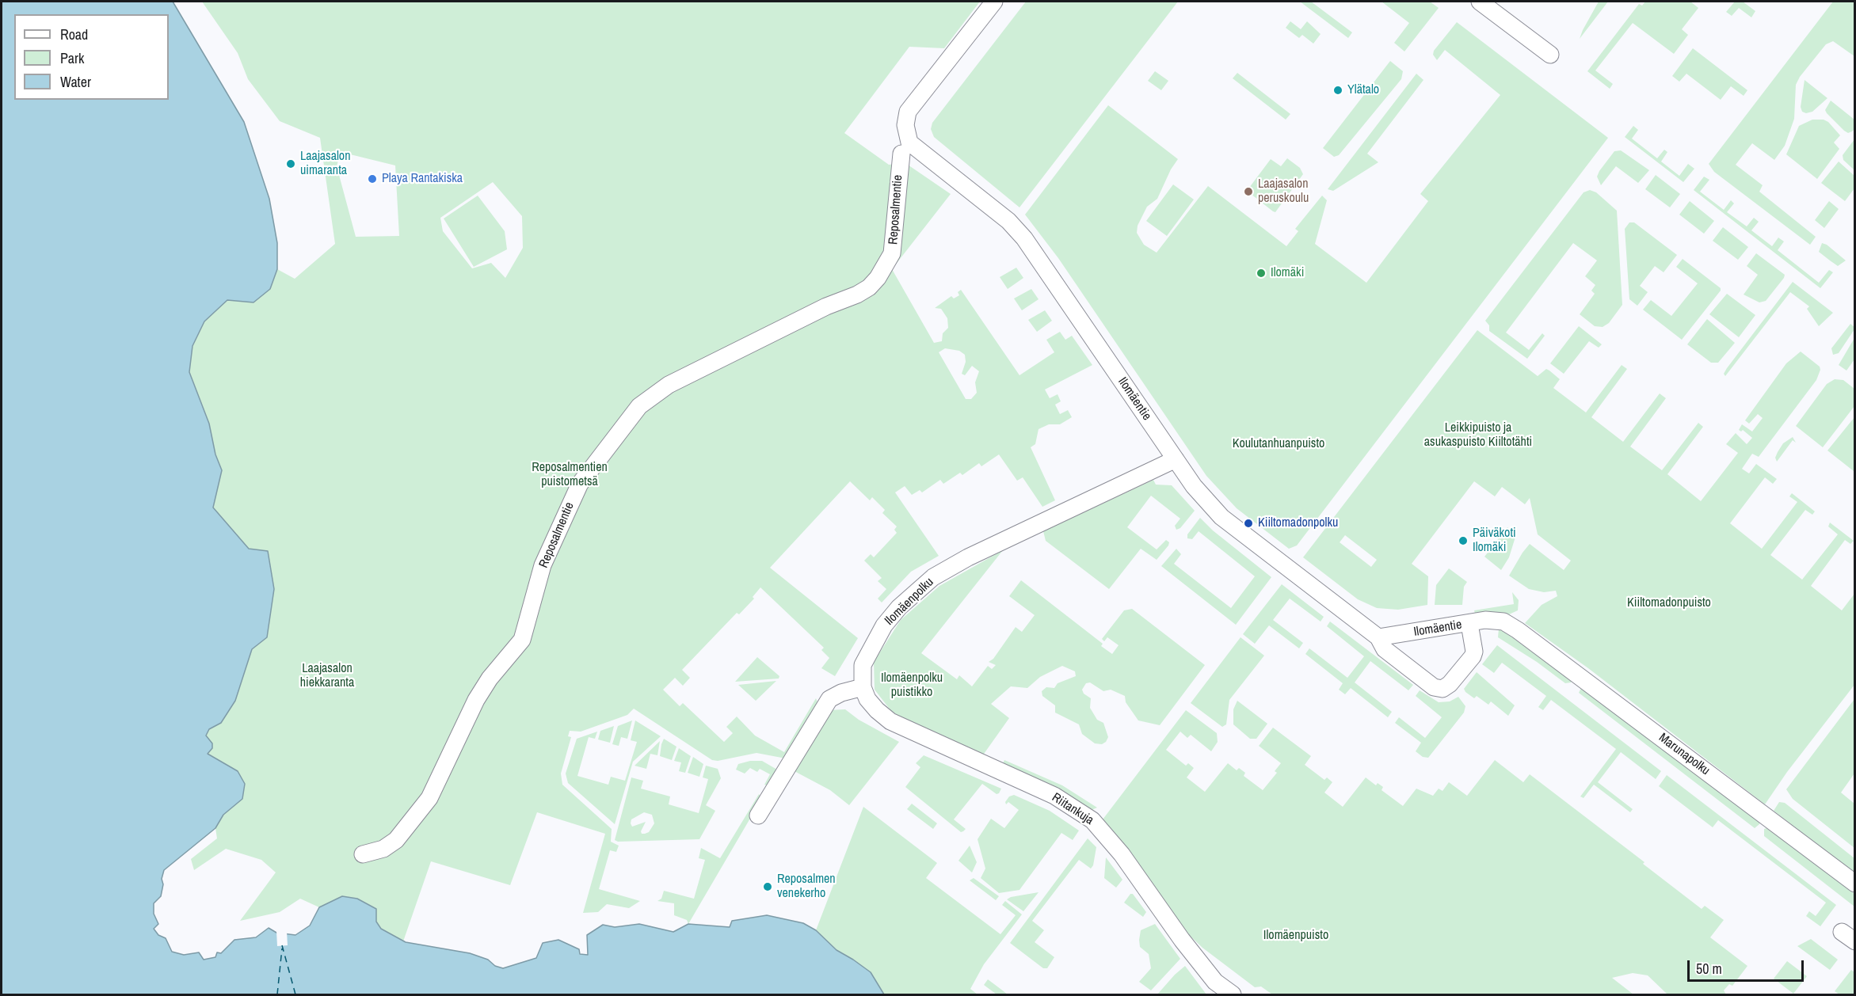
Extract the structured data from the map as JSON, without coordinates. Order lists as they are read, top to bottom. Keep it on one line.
{"streets":{"street":["Reposalmentie","Ilomäentie","Ilomäenpolku","Marunapolku","Riitankuja"]},"crossings":[["Reposalmentie","Ilomäentie"],["Ilomäentie","Ilomäenpolku"],["Ilomäentie","Marunapolku"],["Ilomäenpolku","Riitankuja"]],"parks":["Leikkipuisto ja asukaspuisto Kiiltotähti","Koulutanhuanpuisto","Reposalmentien puistometsä","Kiiltomadonpuisto","Laajasalon hiekkaranta","Ilomäenpolku puistikko","Ilomäenpuisto"],"places":["Ylätalo","Laajasalon uimaranta","Playa Rantakiska","Laajasalon peruskoulu","Ilomäki","Kiiltomadonpolku","Päiväkoti Ilomäki","Reposalmen venekerho"],"legend":["Road","Park","Water"],"scale_bar":"50 m"}
